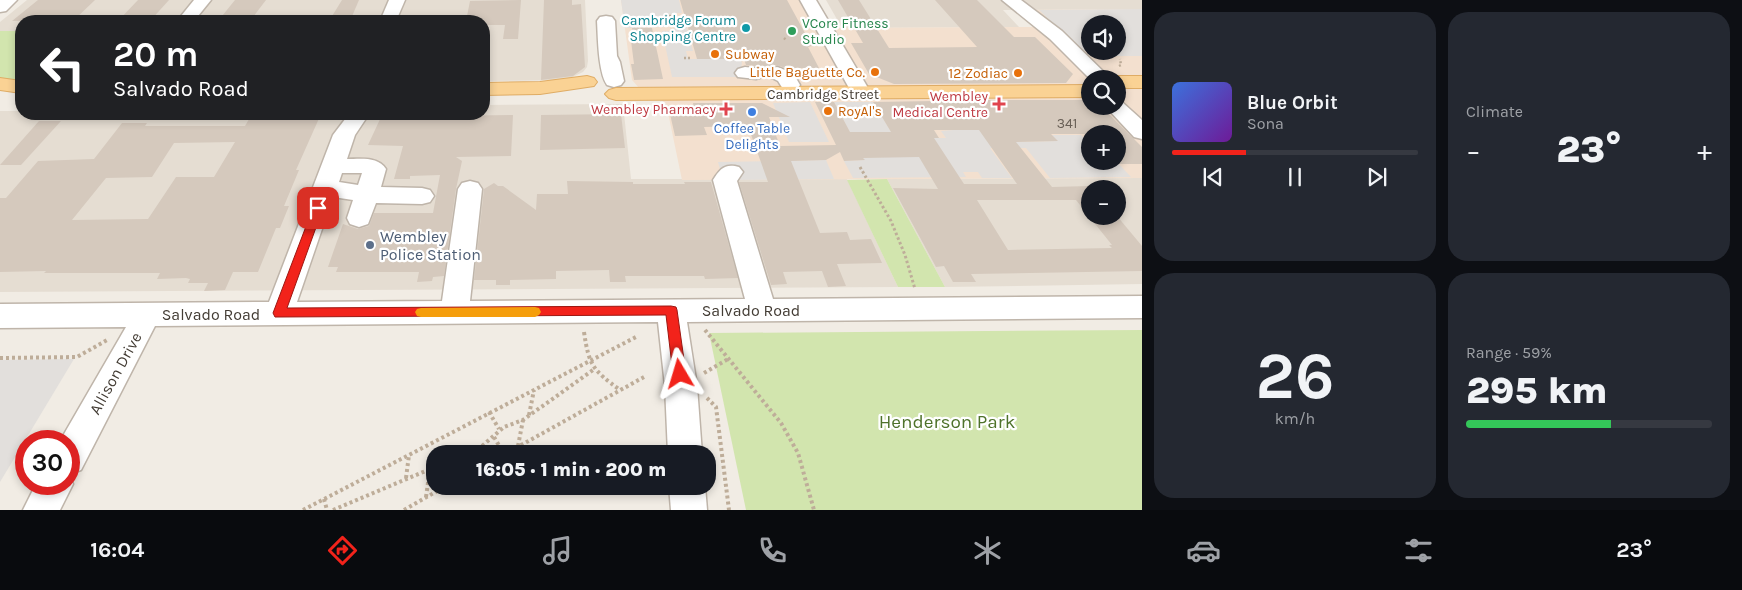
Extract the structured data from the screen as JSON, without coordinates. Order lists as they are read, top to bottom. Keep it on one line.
{"streets":{"main road":["Cambridge Street"],"street":["Salvado Road","Allison Drive"]},"crossings":[["Salvado Road","Allison Drive"]],"parks":["Henderson Park"],"places":{"other":["Cambridge Forum Shopping Centre","VCore Fitness Studio","Subway","Little Baguette Co.","12 Zodiac","RoyAl's","Coffee Table Delights","Wembley Police Station"],"health":["Wembley Medical Centre","Wembley Pharmacy"]},"house_numbers":["341"],"page":{"tile":["Climate",["26","km/h"],["Range · 59%","295 km"]],"map_buttons":["+","−"],"turn":["20 m","Salvado Road"],"song":["Blue Orbit","Sona"],"heat":["−","23°","+"],"limit":"30","trip":"16:05 · 1 min · 200 m","tabs":["16:04","23°"]}}
